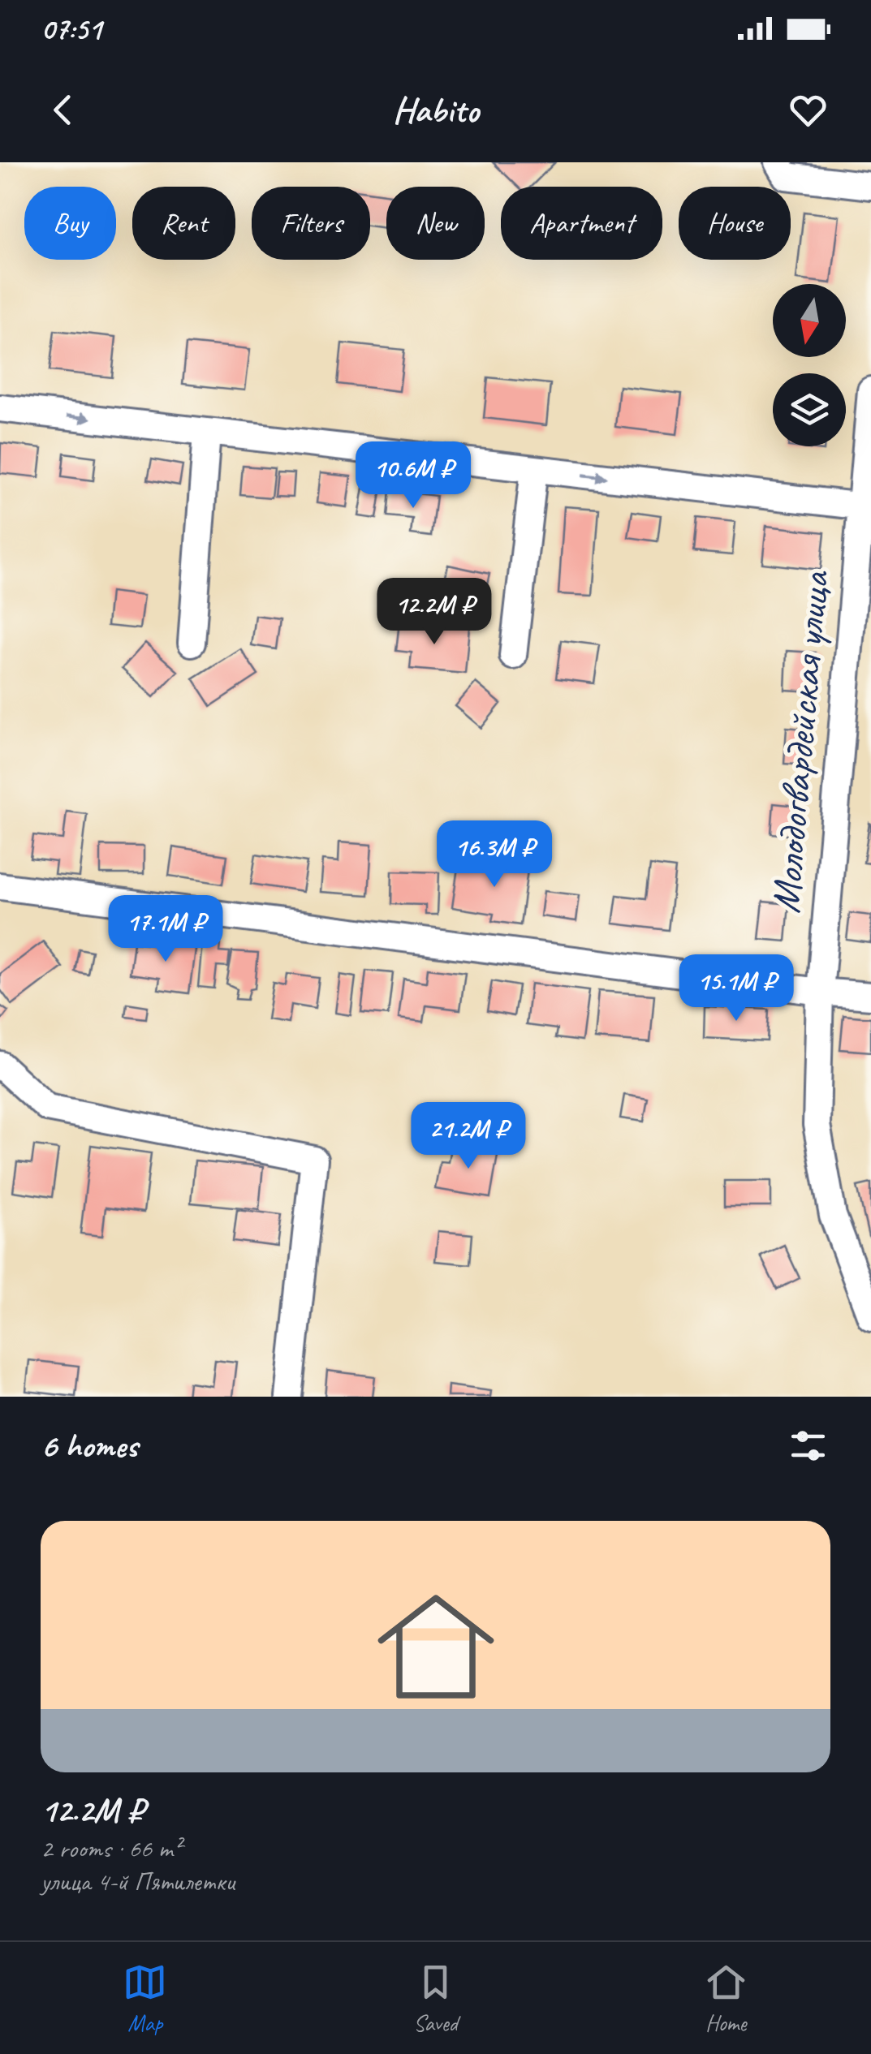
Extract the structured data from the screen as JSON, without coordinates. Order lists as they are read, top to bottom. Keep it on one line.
{"streets":{"street":["Молодогвардейская улица"]},"north":"bottom","page":{"status":"07:51","header":"Habito","chip":["Buy","Rent","Filters","New","Apartment","House"],"price":["10.6M ₽","12.2M ₽","16.3M ₽","17.1M ₽","15.1M ₽","21.2M ₽"],"heading":"6 homes","list":[{"name":"12.2M ₽","note":"2 rooms · 66 m² · улица 4-й Пятилетки"}],"tabs":["Map","Saved","Home"]}}
